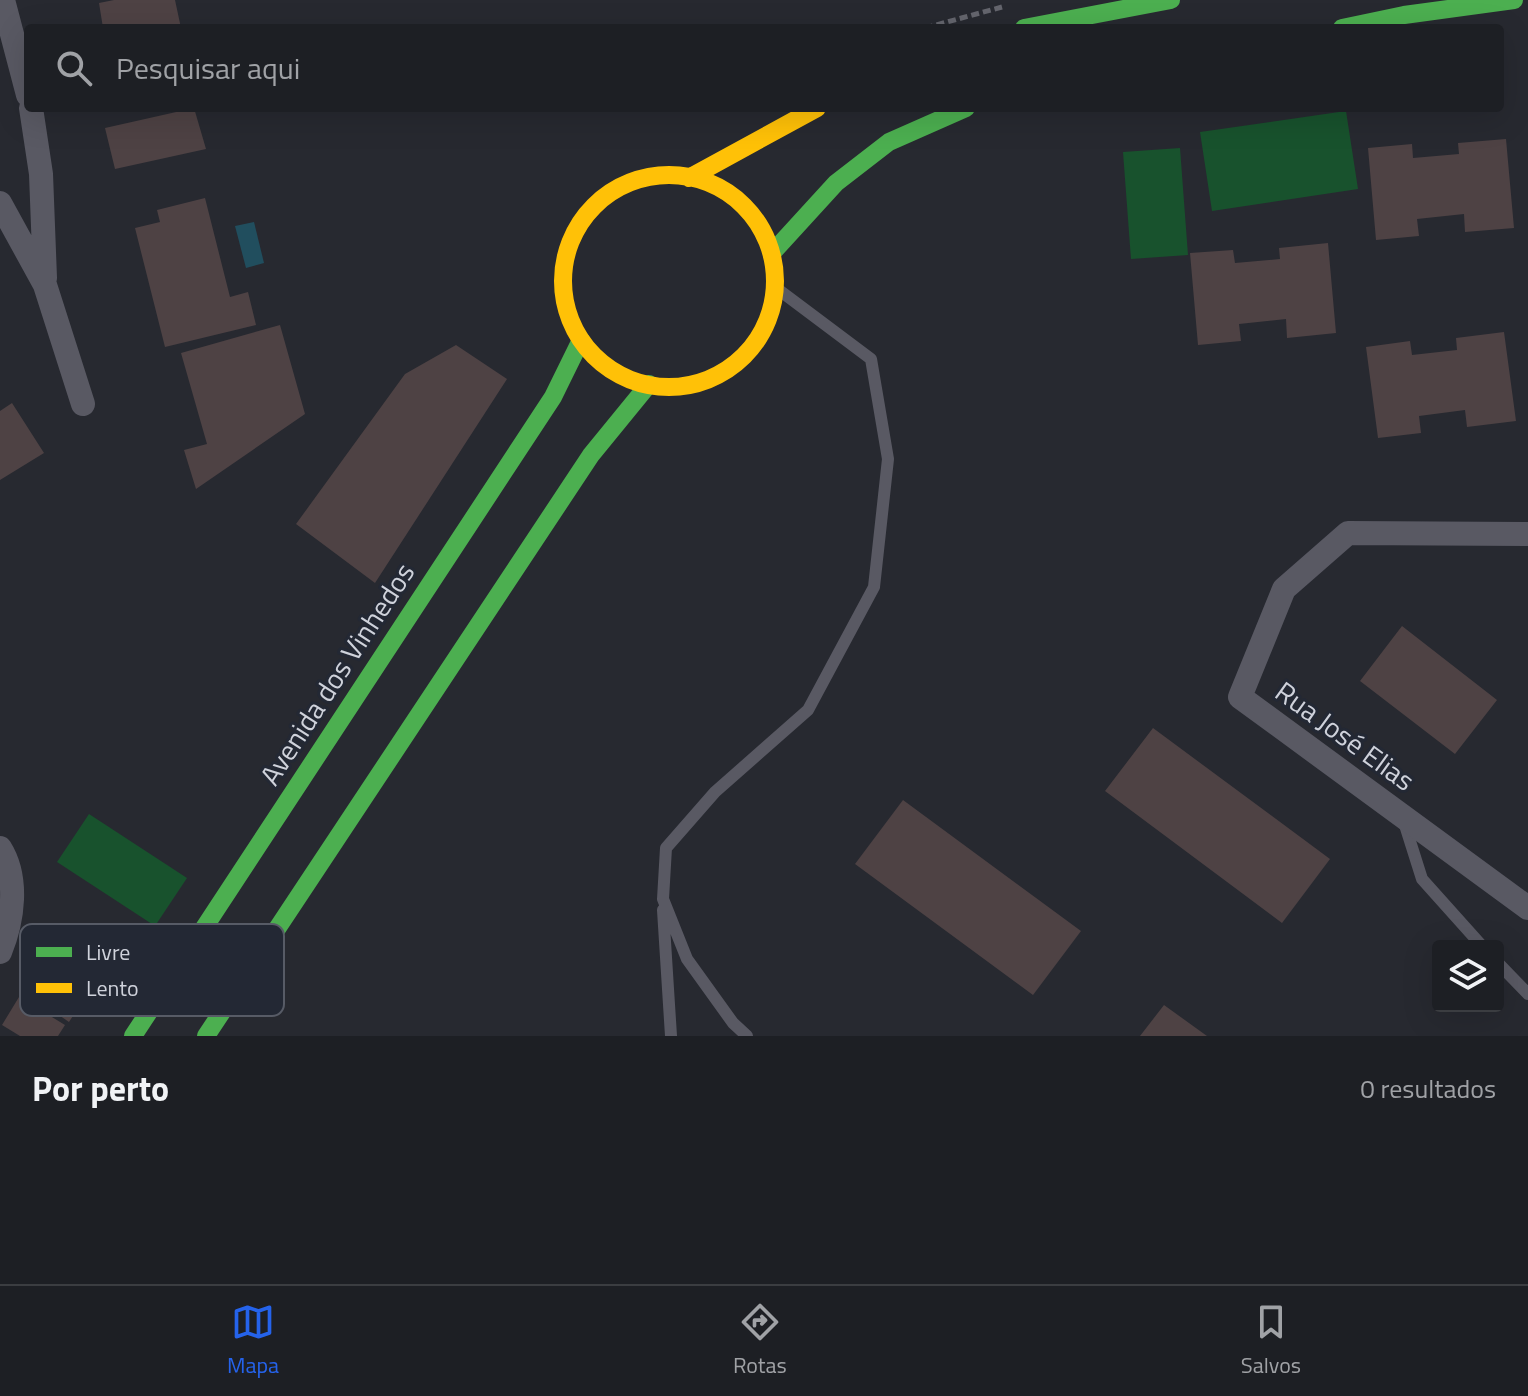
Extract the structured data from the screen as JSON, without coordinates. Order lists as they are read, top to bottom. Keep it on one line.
{"streets":{"main road":["Avenida dos Vinhedos"],"street":["Rua José Elias"]},"legend":["Livre","Lento"],"page":{"search":"Pesquisar aqui","heading":["Por perto","0 resultados"],"nav":["Mapa","Rotas","Salvos"]}}
